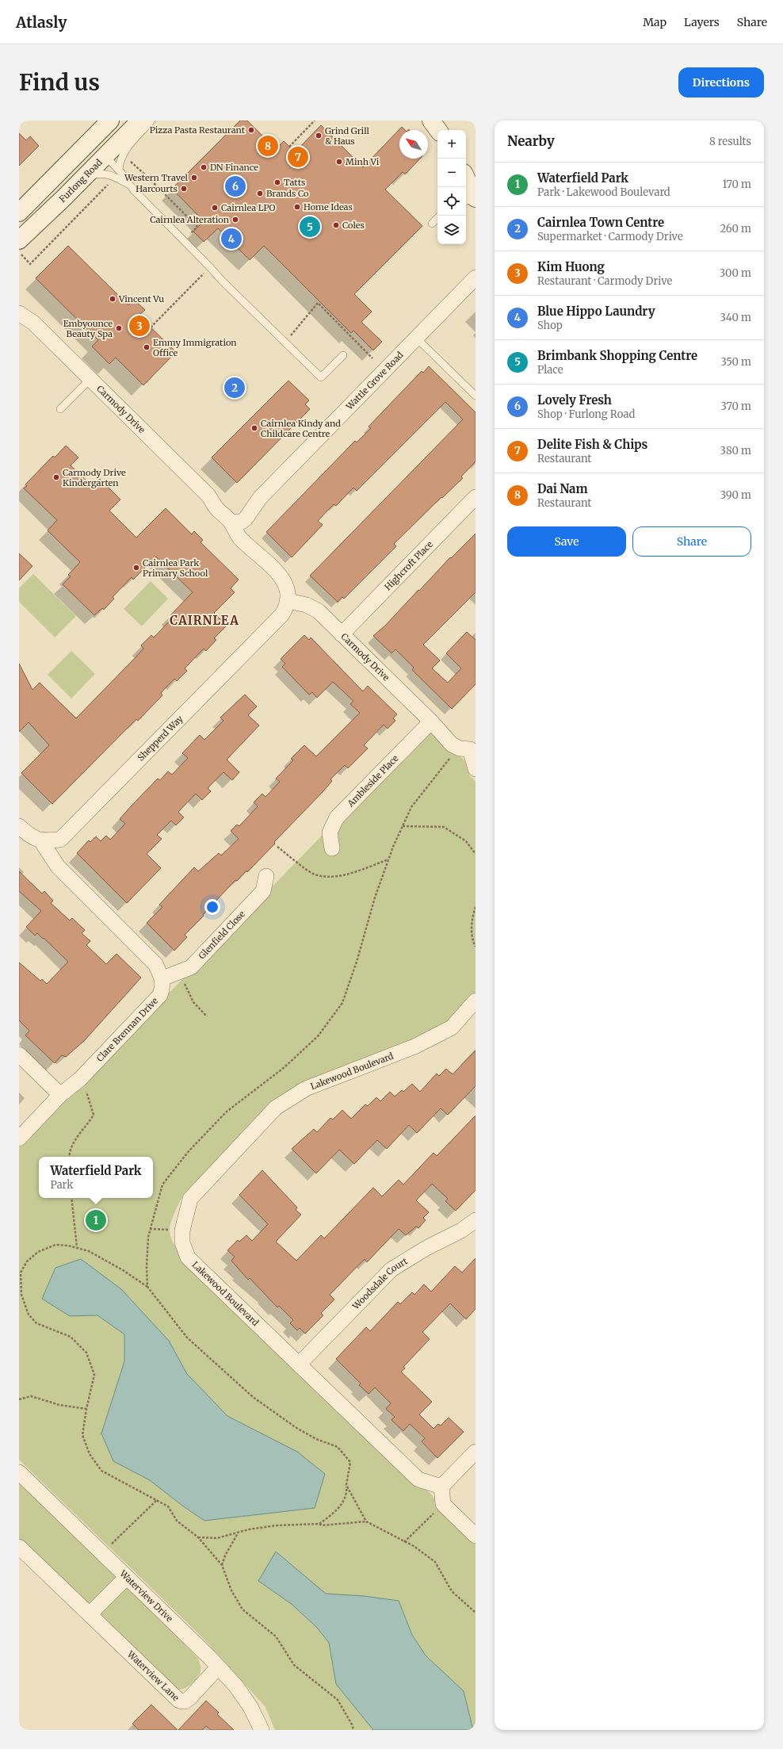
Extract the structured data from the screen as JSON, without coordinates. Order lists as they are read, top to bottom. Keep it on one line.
{"streets":{"main road":["Furlong Road"],"street":["Wattle Grove Road","Carmody Drive","Highcroft Place","Shepperd Way","Ambleside Place","Glenfield Close","Clare Brennan Drive","Lakewood Boulevard","Woodsdale Court","Waterview Drive","Waterview Lane"]},"crossings":[["Wattle Grove Road","Carmody Drive"],["Carmody Drive","Highcroft Place"],["Carmody Drive","Shepperd Way"],["Carmody Drive","Ambleside Place"],["Glenfield Close","Clare Brennan Drive"],["Lakewood Boulevard","Woodsdale Court"],["Waterview Drive","Waterview Lane"]],"districts":["CAIRNLEA"],"places":["Pizza Pasta Restaurant","Grind Grill & Haus","Minh Vi","DN Finance","Western Travel","Tatts","Harcourts","Brands Co","Home Ideas","Cairnlea LPO","Cairnlea Alteration","Coles","Vincent Vu","Embyounce Beauty Spa","Emmy Immigration Office","Cairnlea Kindy and Childcare Centre","Carmody Drive Kindergarten","Cairnlea Park Primary School"],"north":"top left","page":{"header":"Atlasly","nav":["Map","Layers","Share"],"buttons":["Directions",["Save","Share"]],"title":"Find us","heading":["Nearby","8 results"],"map_buttons":["+","−"],"pins":["8","7","6","5","4","3","2","1"],"list":[{"mark":"1","name":"Waterfield Park","note":"Park · Lakewood Boulevard","value":"170 m"},{"mark":"2","name":"Cairnlea Town Centre","note":"Supermarket · Carmody Drive","value":"260 m"},{"mark":"3","name":"Kim Huong","note":"Restaurant · Carmody Drive","value":"300 m"},{"mark":"4","name":"Blue Hippo Laundry","note":"Shop","value":"340 m"},{"mark":"5","name":"Brimbank Shopping Centre","note":"Place","value":"350 m"},{"mark":"6","name":"Lovely Fresh","note":"Shop · Furlong Road","value":"370 m"},{"mark":"7","name":"Delite Fish & Chips","note":"Restaurant","value":"380 m"},{"mark":"8","name":"Dai Nam","note":"Restaurant","value":"390 m"}],"popup":["Waterfield Park","Park"]}}
